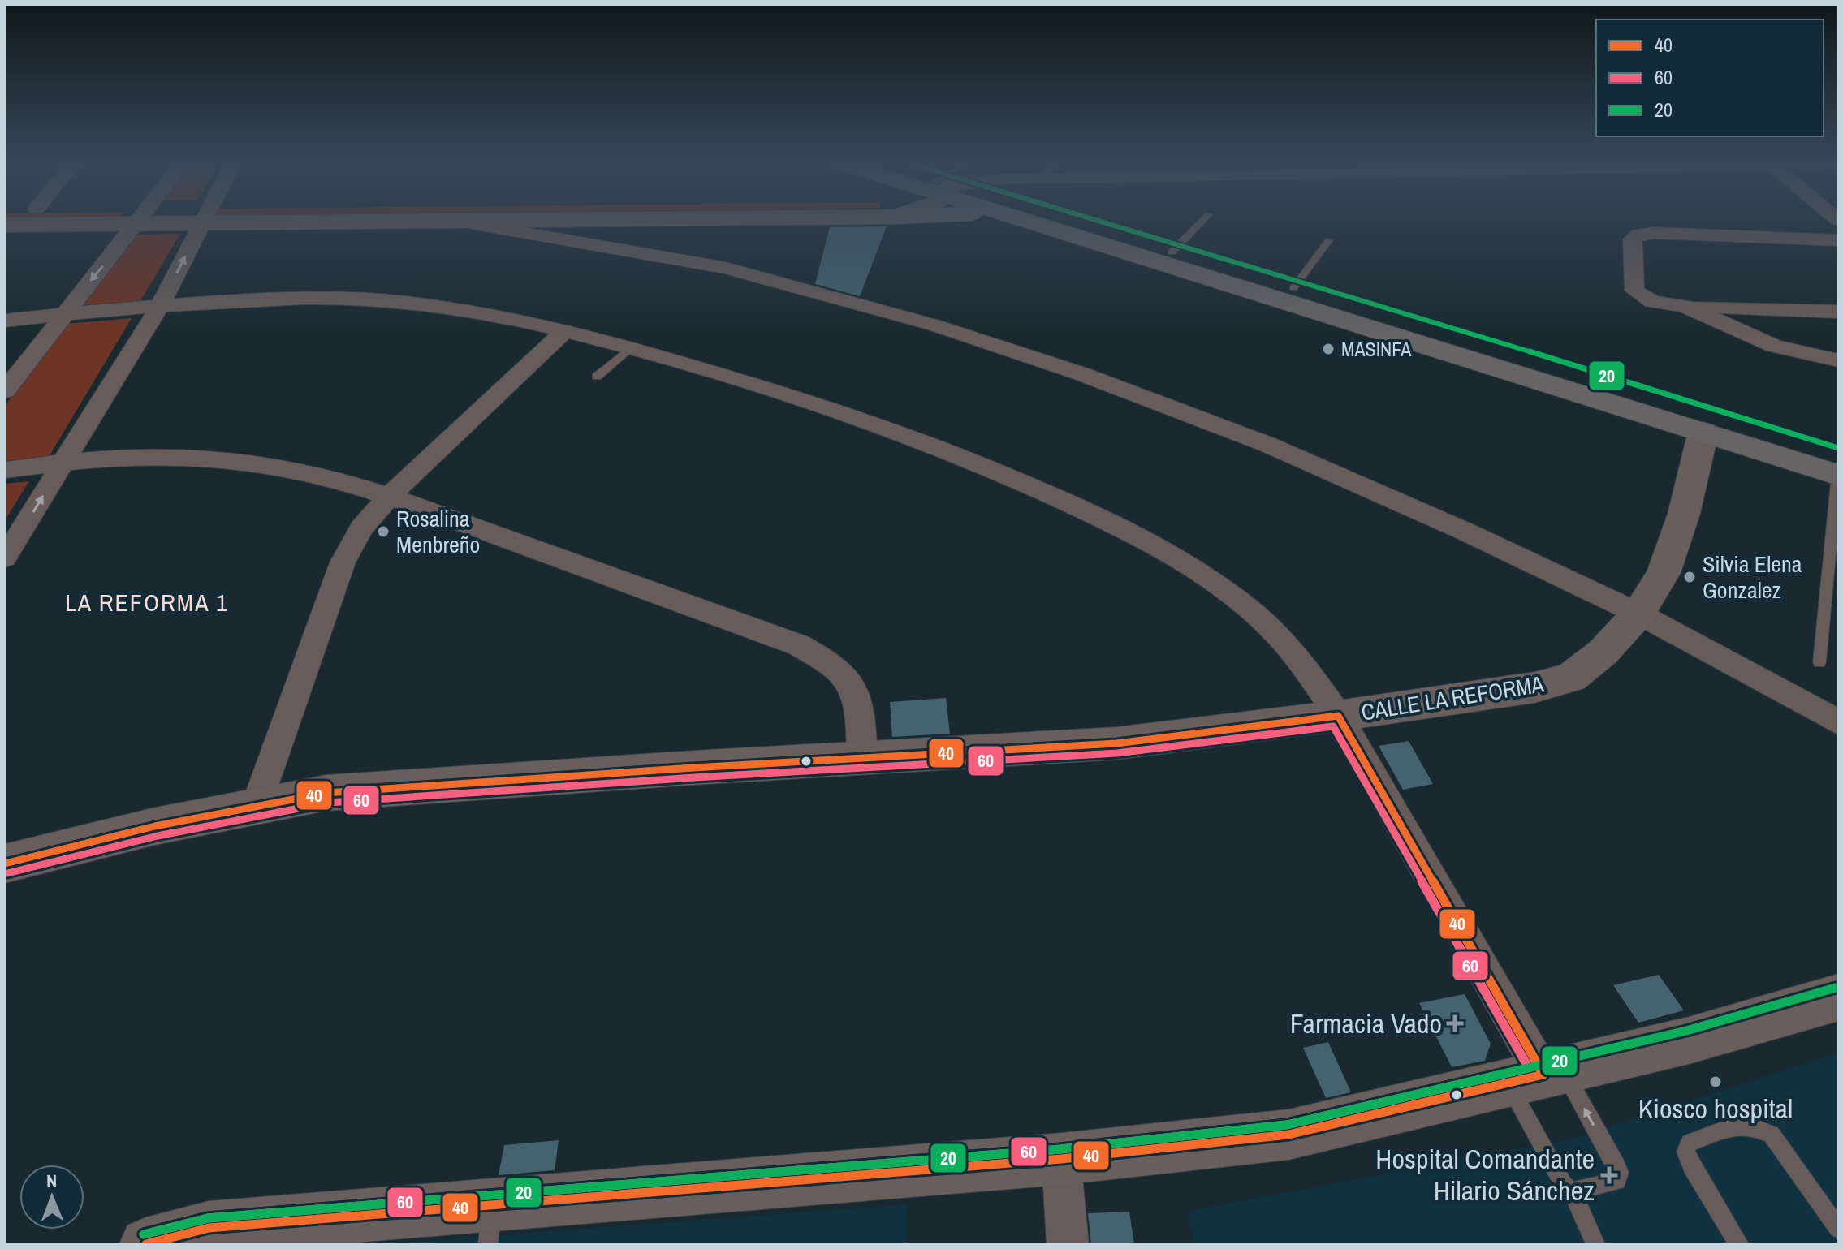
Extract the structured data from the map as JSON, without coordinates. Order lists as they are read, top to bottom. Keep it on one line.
{"streets":{"street":["CALLE LA REFORMA"]},"districts":["LA REFORMA 1"],"places":{"other":["MASINFA","Rosalina Menbreño","Silvia Elena Gonzalez","Kiosco hospital"],"health":["Farmacia Vado","Hospital Comandante Hilario Sánchez"]},"lines":["transit line 20","transit line 40","transit line 60"],"legend":["40","60","20"],"north":"top"}
